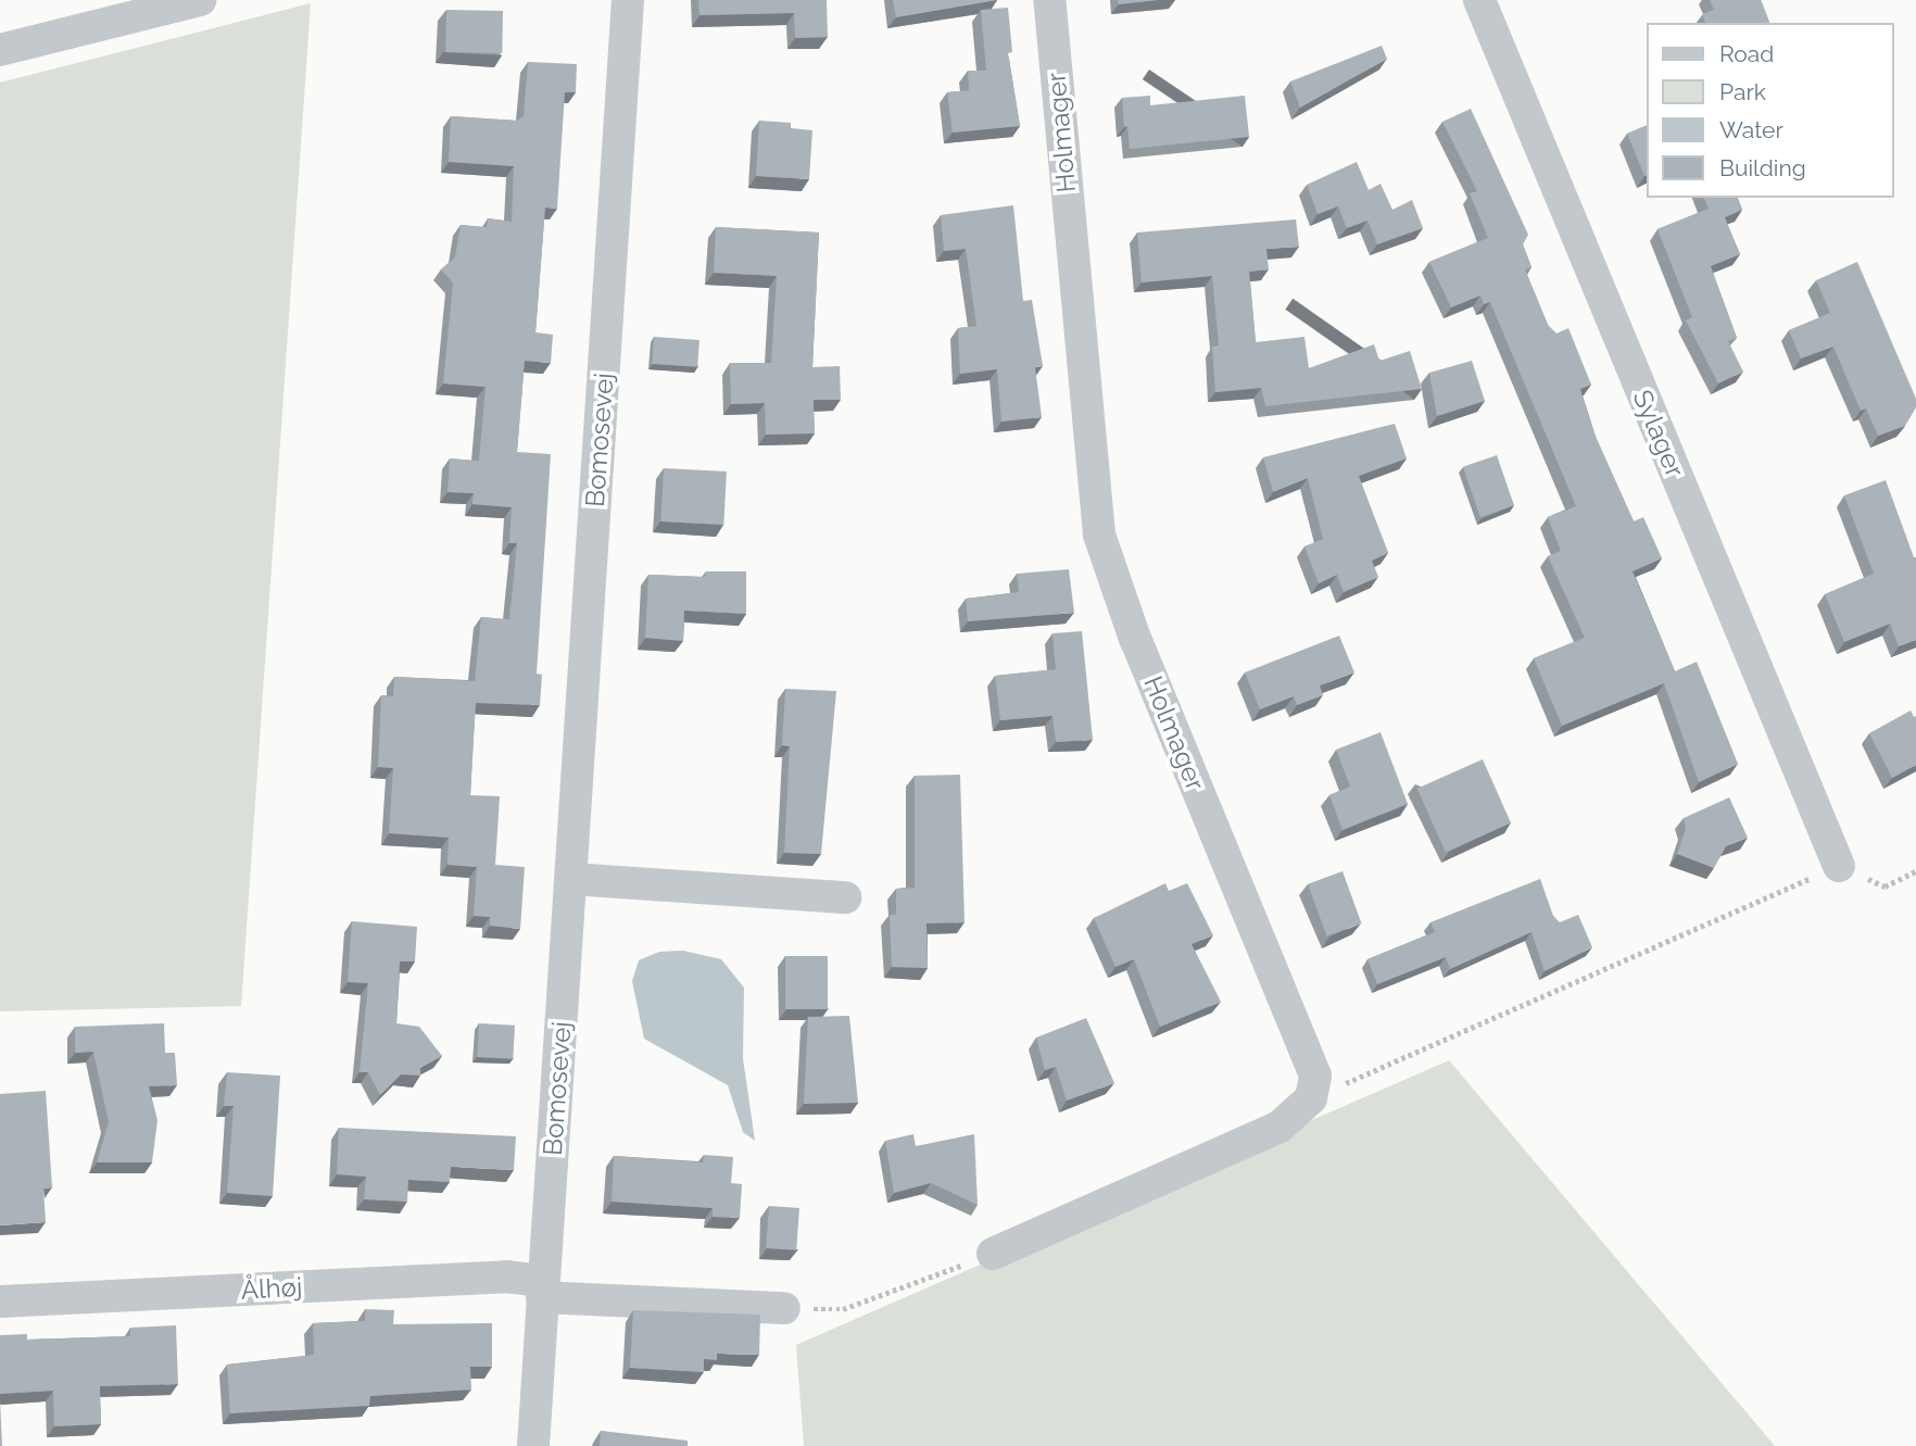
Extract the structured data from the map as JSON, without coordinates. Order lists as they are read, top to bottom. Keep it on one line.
{"streets":{"street":["Holmager","Sylager","Bomosevej","Ålhøj"]},"crossings":[["Bomosevej","Ålhøj"]],"legend":["Road","Park","Water","Building"]}
